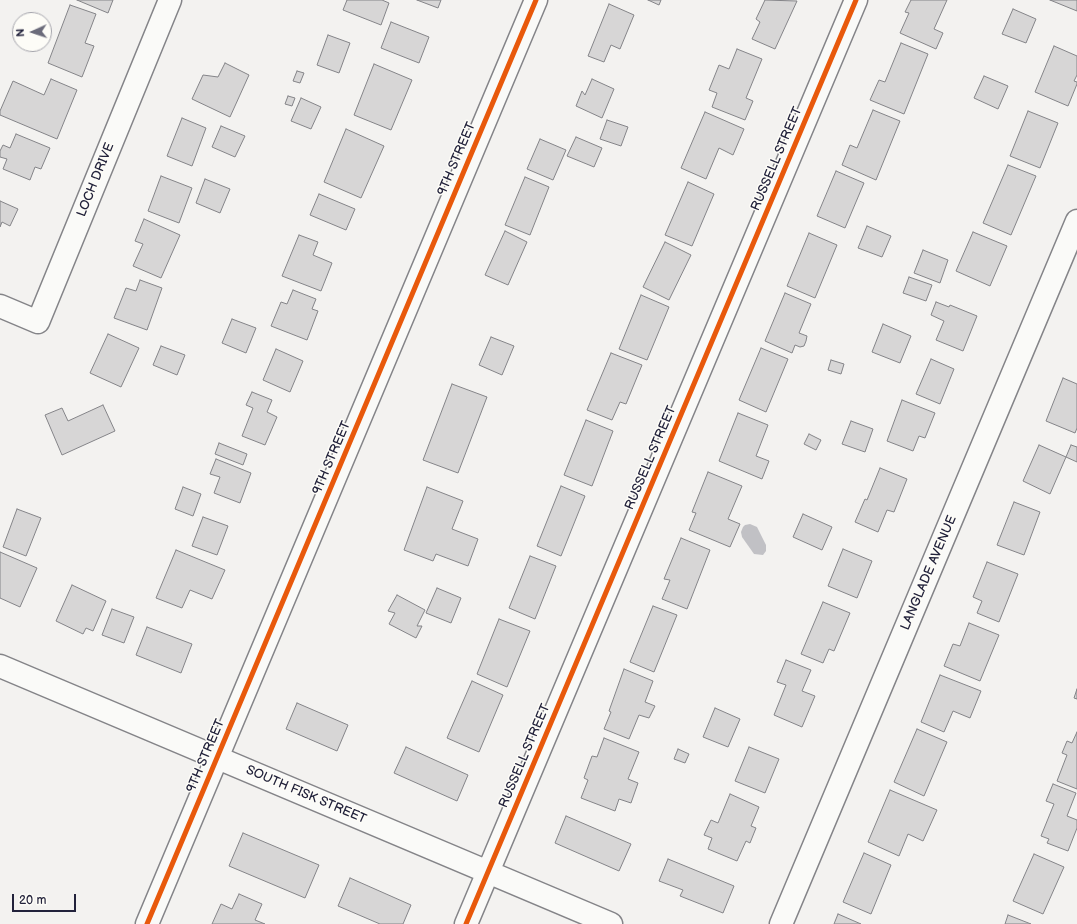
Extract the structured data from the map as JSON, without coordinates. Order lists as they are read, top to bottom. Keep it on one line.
{"streets":{"street":["9TH STREET","RUSSELL STREET","LOCH DRIVE","LANGLADE AVENUE","SOUTH FISK STREET"]},"crossings":[["9TH STREET","SOUTH FISK STREET"],["RUSSELL STREET","SOUTH FISK STREET"]],"scale_bar":"20 m","north":"left"}
